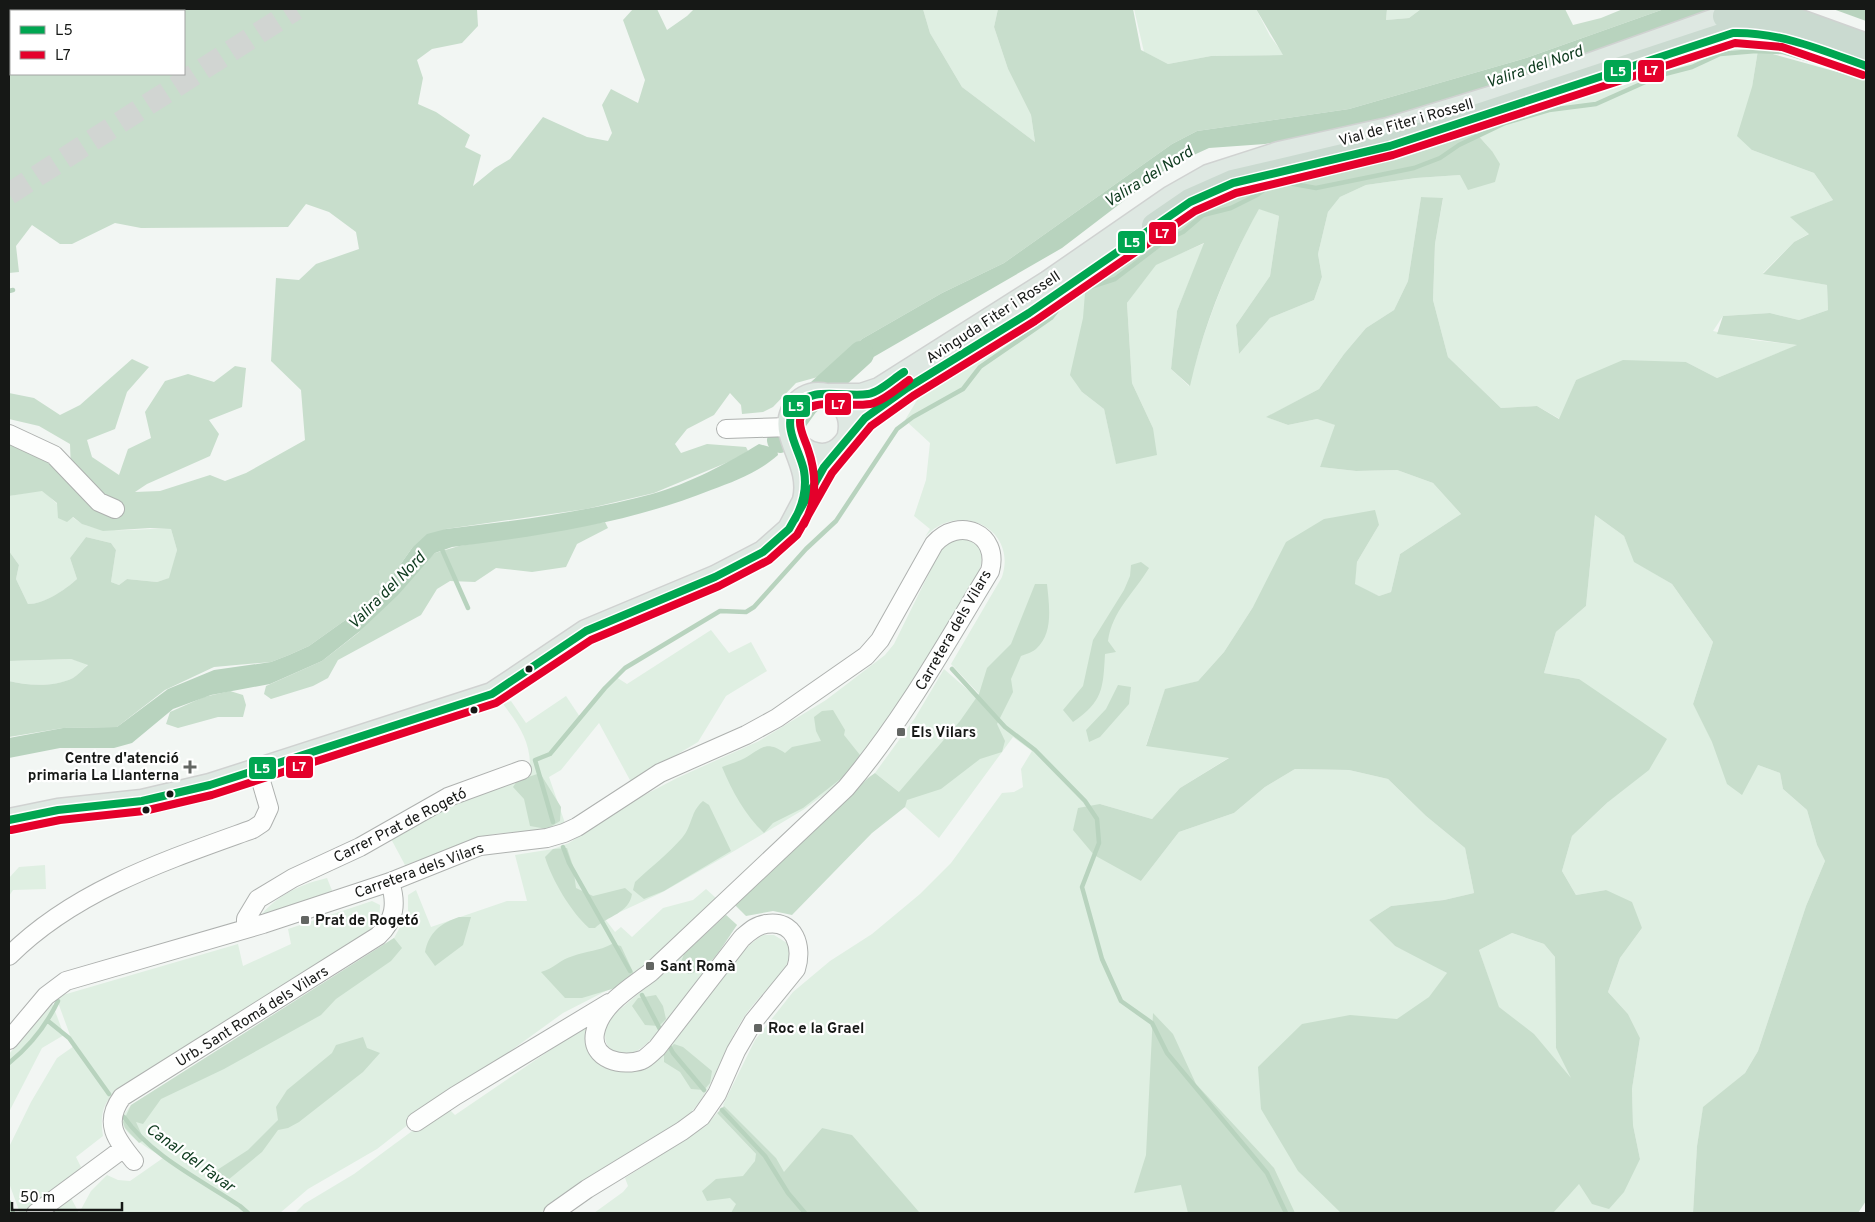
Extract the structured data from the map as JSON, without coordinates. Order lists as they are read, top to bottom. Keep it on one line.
{"streets":{"main road":["Vial de Fiter i Rossell","Avinguda Fiter i Rossell"],"street":["Carretera dels Vilars","Carrer Prat de Rogetó","Urb. Sant Romá dels Vilars"]},"crossings":[["Vial de Fiter i Rossell","Avinguda Fiter i Rossell"],["Carretera dels Vilars","Carrer Prat de Rogetó"],["Carretera dels Vilars","Urb. Sant Romá dels Vilars"]],"water":["Valira del Nord","Canal del Favar"],"places":{"transit":["Els Vilars","Prat de Rogetó","Sant Romà","Roc e la Grael"],"health":["Centre d'atenció primaria La Llanterna"]},"lines":["transit line L5","transit line L7"],"legend":["L5","L7"],"scale_bar":"50 m"}
